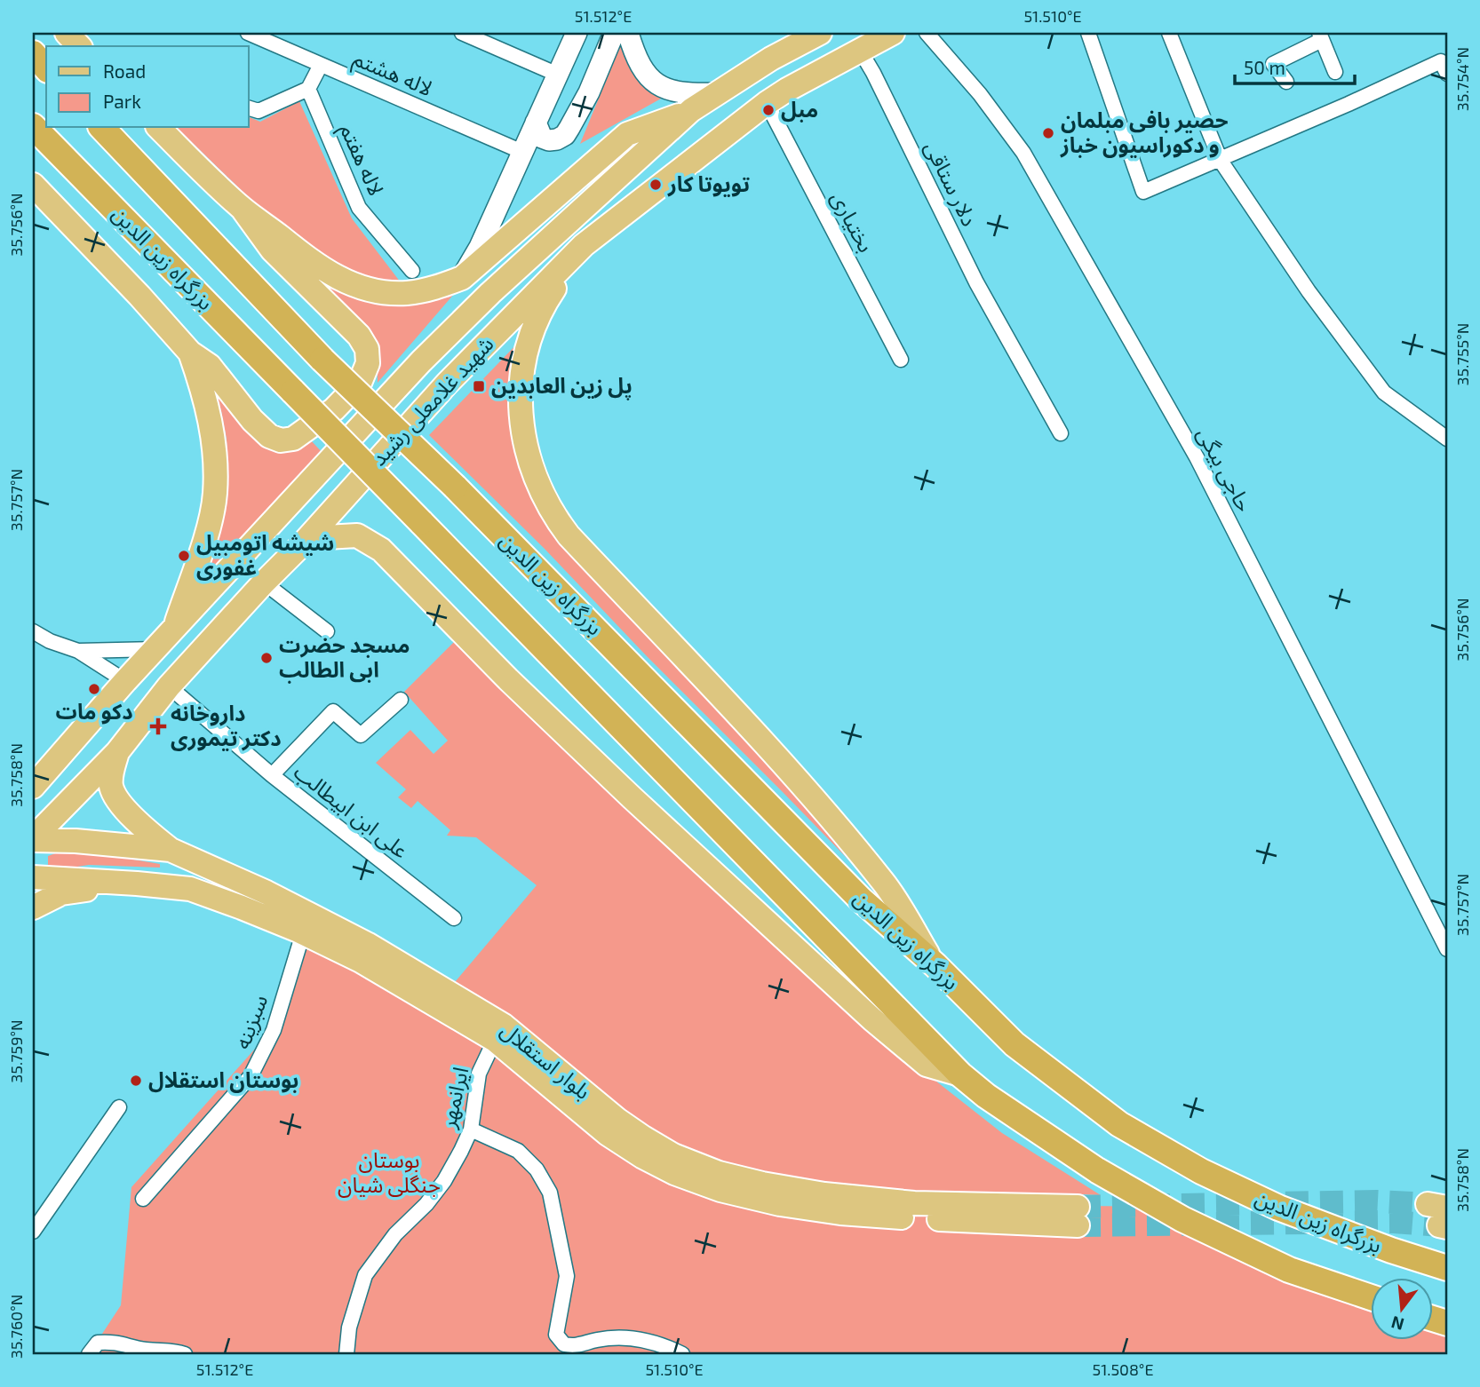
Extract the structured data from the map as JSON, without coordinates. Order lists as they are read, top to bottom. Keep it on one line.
{"streets":{"highway":["بزرگراه زین الدین"],"main road":["شهید غلامعلی رشید","بلوار استقلال"],"street":["لاله هشتم","لاله هفتم","دلار ستاقی","بختیاری","حاجی بیگی","علی ابن ابیطالب","سبزینه","ایرانمهر"]},"crossings":[["دلار ستاقی","شهید غلامعلی رشید"],["بختیاری","شهید غلامعلی رشید"],["شهید غلامعلی رشید","علی ابن ابیطالب"],["شهید غلامعلی رشید","بلوار استقلال"],["سبزینه","بلوار استقلال"],["بلوار استقلال","ایرانمهر"]],"parks":["بوستان جنگلی شیان"],"places":{"other":["مبل","حصیر بافی مبلمان و دکوراسیون خباز","تویوتا کار","شیشه اتومبیل غفوری","مسجد حضرت ابی الطالب","دکو مات","بوستان استقلال"],"transit":["پل زین العابدین"],"health":["داروخانه دکتر تیموری"]},"legend":["Road","Park"],"scale_bar":"50 m","north":"bottom","coordinates":["51.512°E","51.510°E","35.754°N","35.756°N","35.755°N","35.757°N","35.758°N","35.759°N","35.760°N","51.508°E"]}
